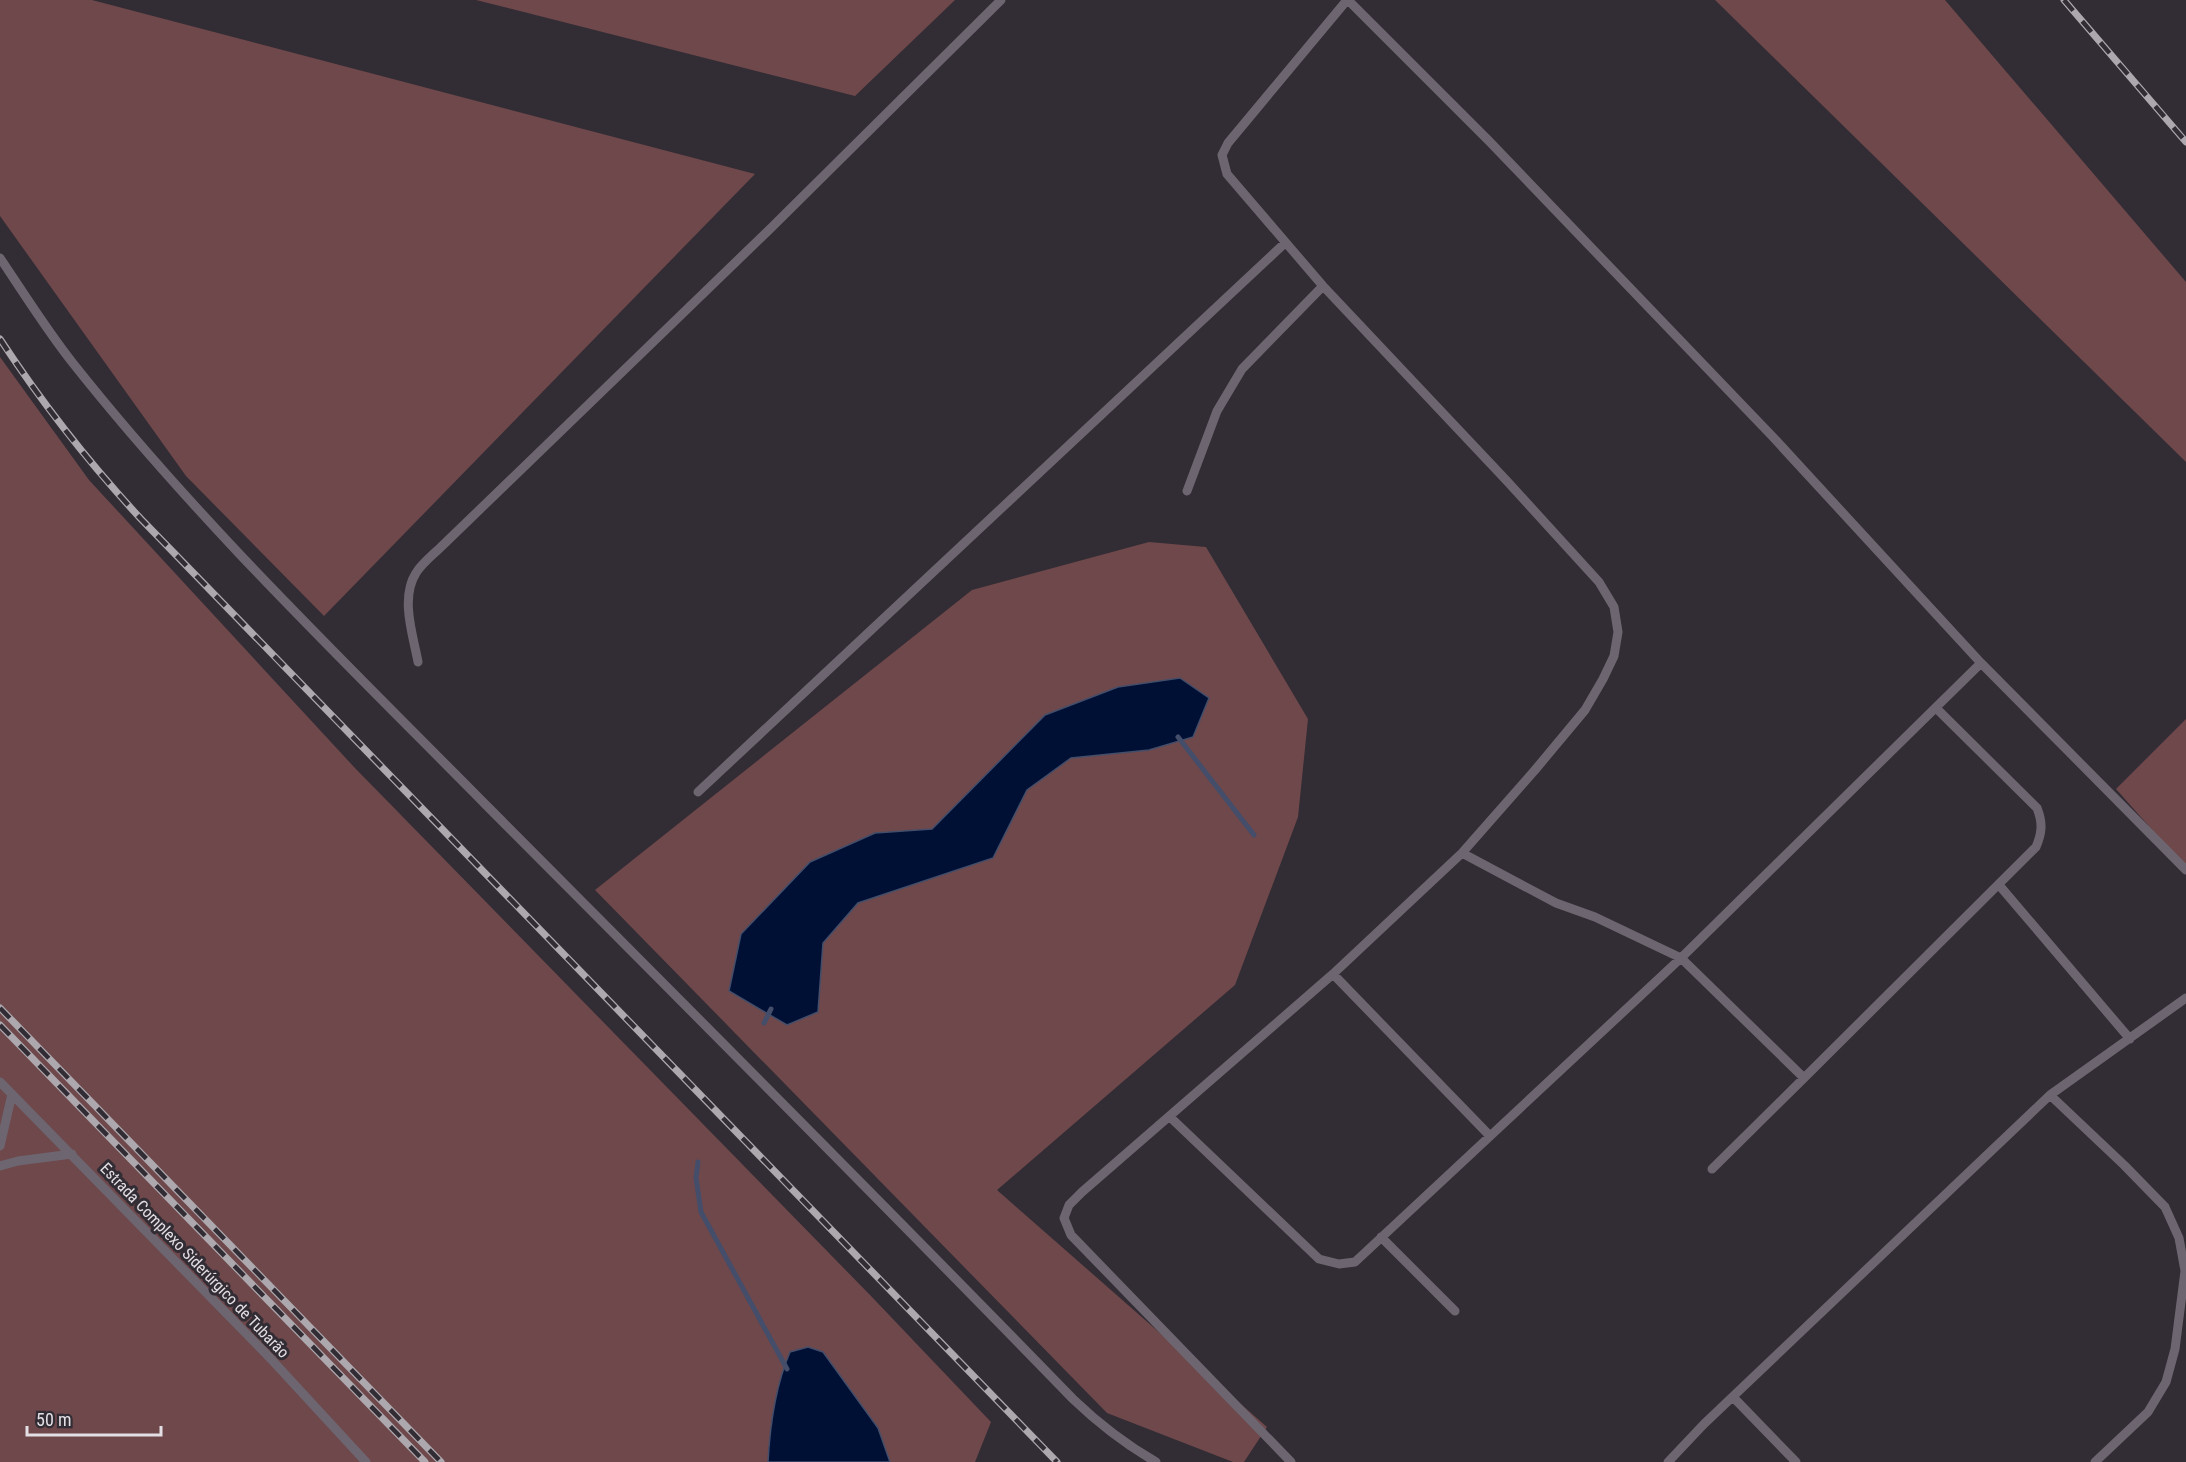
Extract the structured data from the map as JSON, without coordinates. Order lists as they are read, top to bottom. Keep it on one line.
{"streets":{"lane":["Estrada Complexo Siderúrgico de Tubarão"]},"scale_bar":"50 m"}
